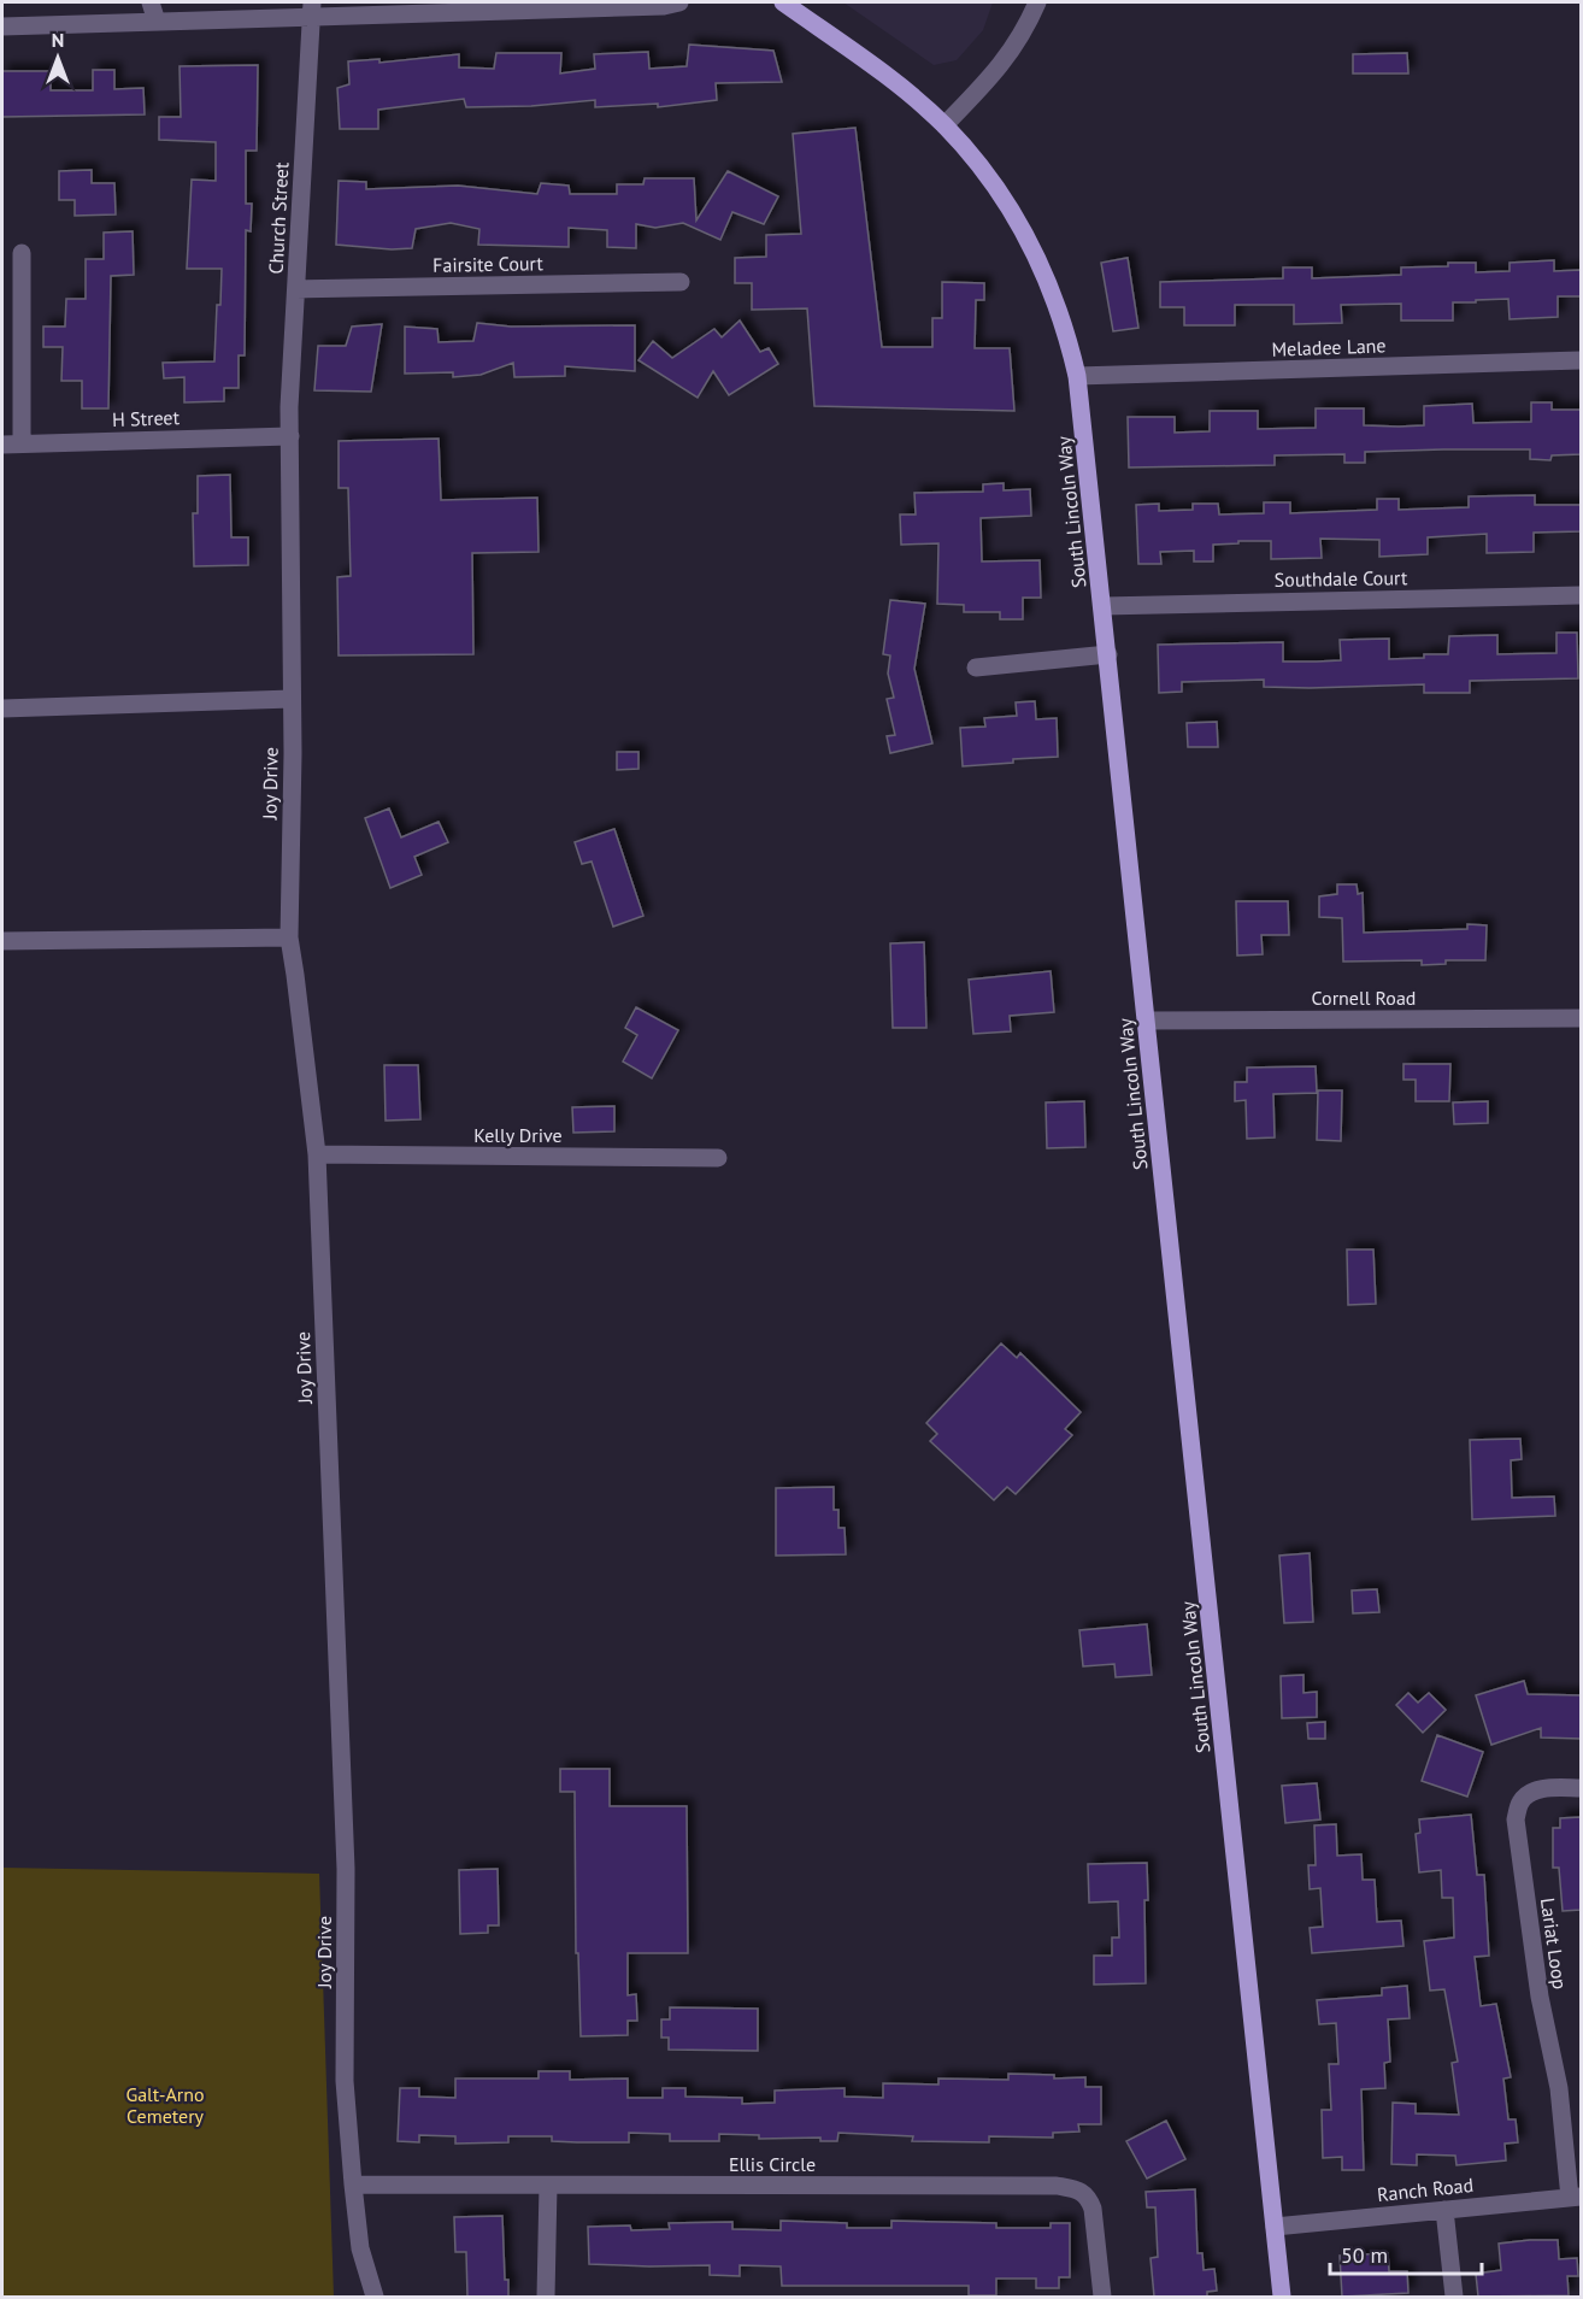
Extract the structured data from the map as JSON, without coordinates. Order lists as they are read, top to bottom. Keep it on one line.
{"streets":{"main road":["South Lincoln Way"],"street":["Church Street","Fairsite Court","Meladee Lane","H Street","Southdale Court","Joy Drive","Cornell Road","Kelly Drive","Lariat Loop","Ellis Circle","Ranch Road"]},"crossings":[["Church Street","Fairsite Court"],["Church Street","H Street"],["Church Street","Joy Drive"],["Meladee Lane","South Lincoln Way"],["H Street","Joy Drive"],["South Lincoln Way","Southdale Court"],["South Lincoln Way","Cornell Road"],["South Lincoln Way","Ranch Road"],["Joy Drive","Kelly Drive"],["Joy Drive","Ellis Circle"],["Lariat Loop","Ranch Road"]],"parks":["Galt-Arno Cemetery"],"scale_bar":"50 m","north":"top"}
